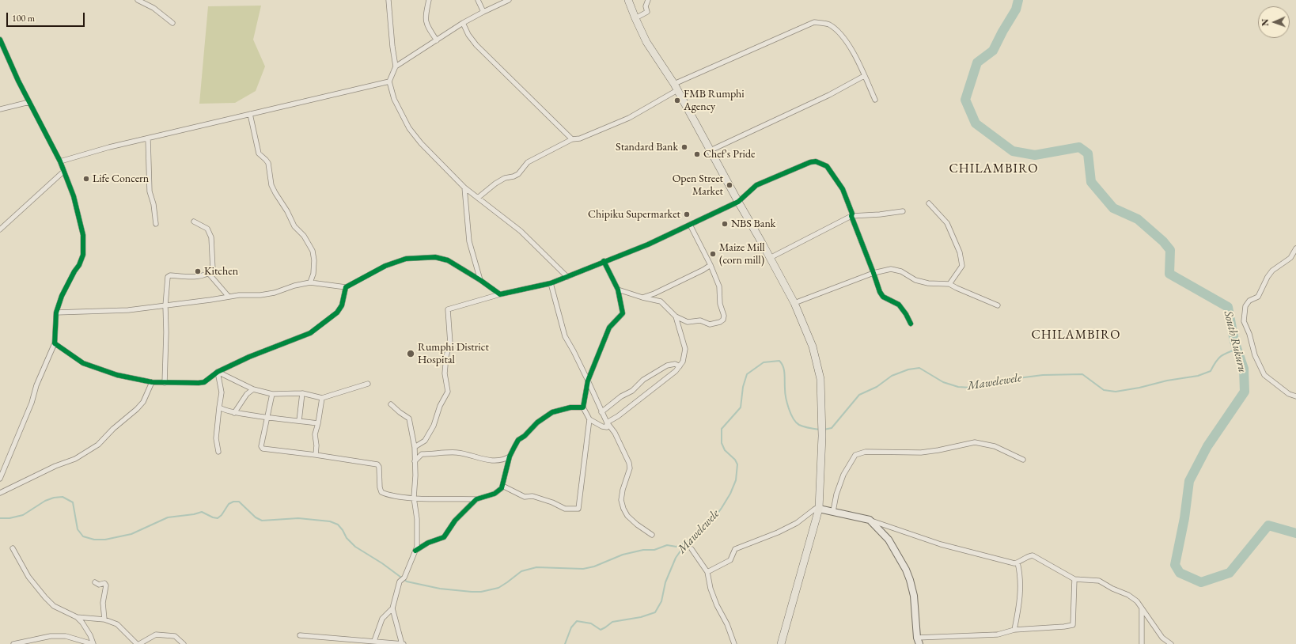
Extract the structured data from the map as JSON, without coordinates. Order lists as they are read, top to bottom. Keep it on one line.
{"districts":["CHILAMBIRO","CHILAMBIRO"],"water":["South Rukuru","Mawelewele"],"places":["FMB Rumphi Agency","Standard Bank","Chef's Pride","Life Concern","Open Street Market","Chipiku Supermarket","NBS Bank","Maize Mill (corn mill)","Kitchen","Rumphi District Hospital"],"scale_bar":"100 m","north":"left"}
